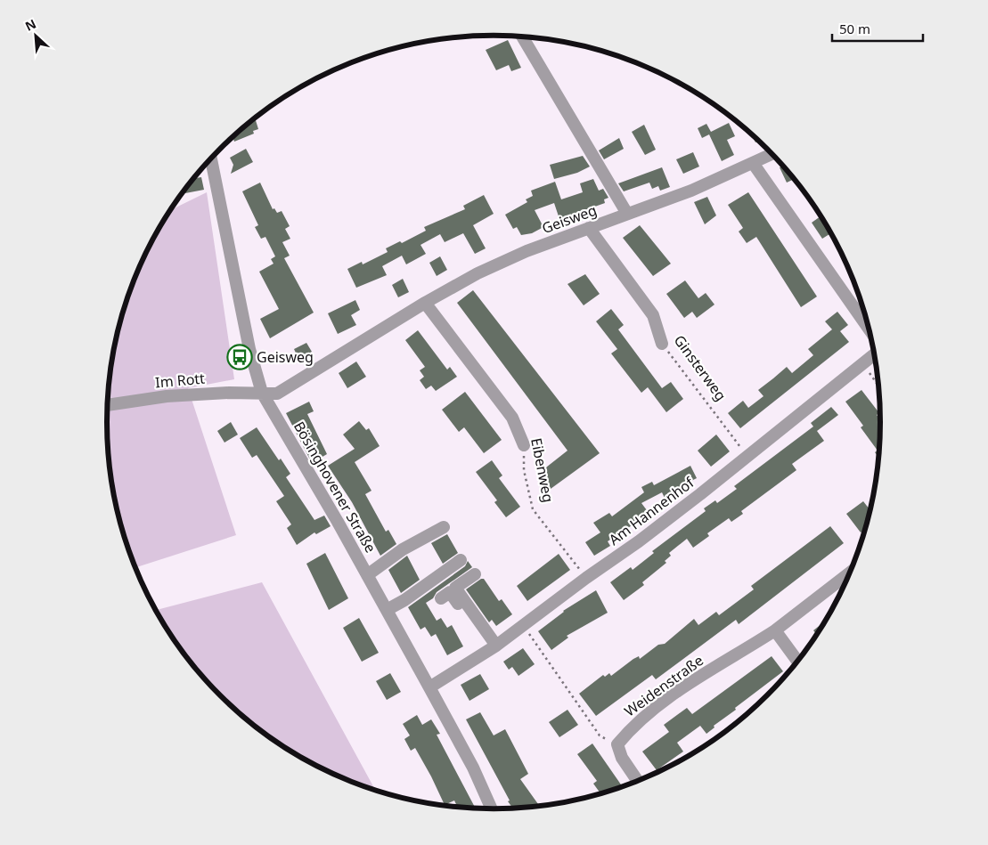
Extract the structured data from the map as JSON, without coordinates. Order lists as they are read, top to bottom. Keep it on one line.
{"streets":{"street":["Geisweg","Ginsterweg","Im Rott","Eibenweg","Bösinghovener Straße","Am Hannenhof","Weidenstraße"]},"crossings":[["Geisweg","Ginsterweg"],["Geisweg","Im Rott"],["Geisweg","Eibenweg"],["Geisweg","Bösinghovener Straße"],["Ginsterweg","Am Hannenhof"],["Im Rott","Bösinghovener Straße"],["Eibenweg","Am Hannenhof"],["Bösinghovener Straße","Am Hannenhof"]],"places":{"bus stop":["Geisweg"]},"scale_bar":"50 m","north":"top left"}
